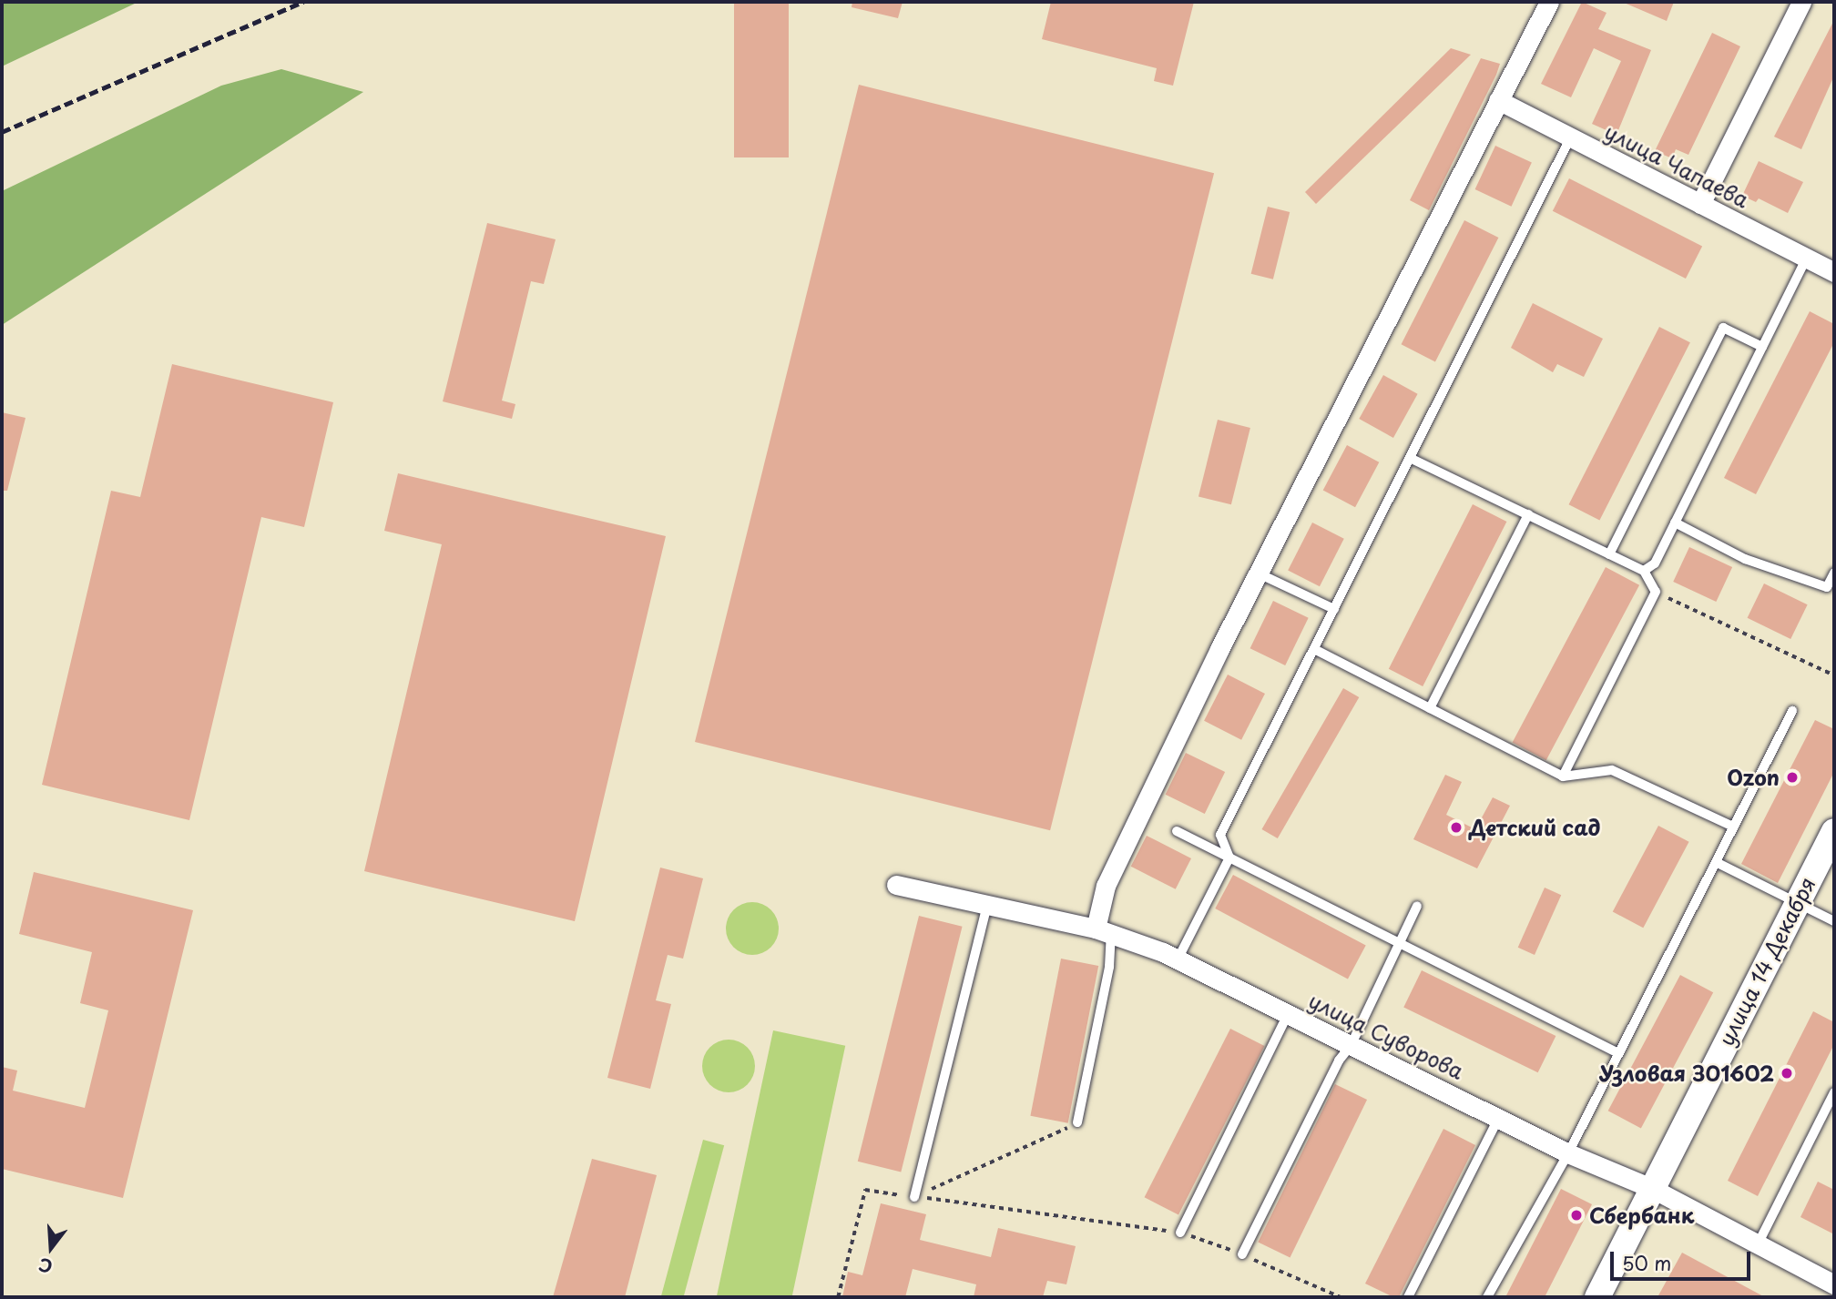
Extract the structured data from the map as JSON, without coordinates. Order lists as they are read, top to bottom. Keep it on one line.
{"streets":{"main road":["улица 14 Декабря"],"street":["улица Чапаева","улица Суворова"]},"crossings":[["улица 14 Декабря","улица Суворова"]],"places":["Ozon","Детский сад","Узловая 301602","Сбербанк"],"scale_bar":"50 m","north":"bottom"}
